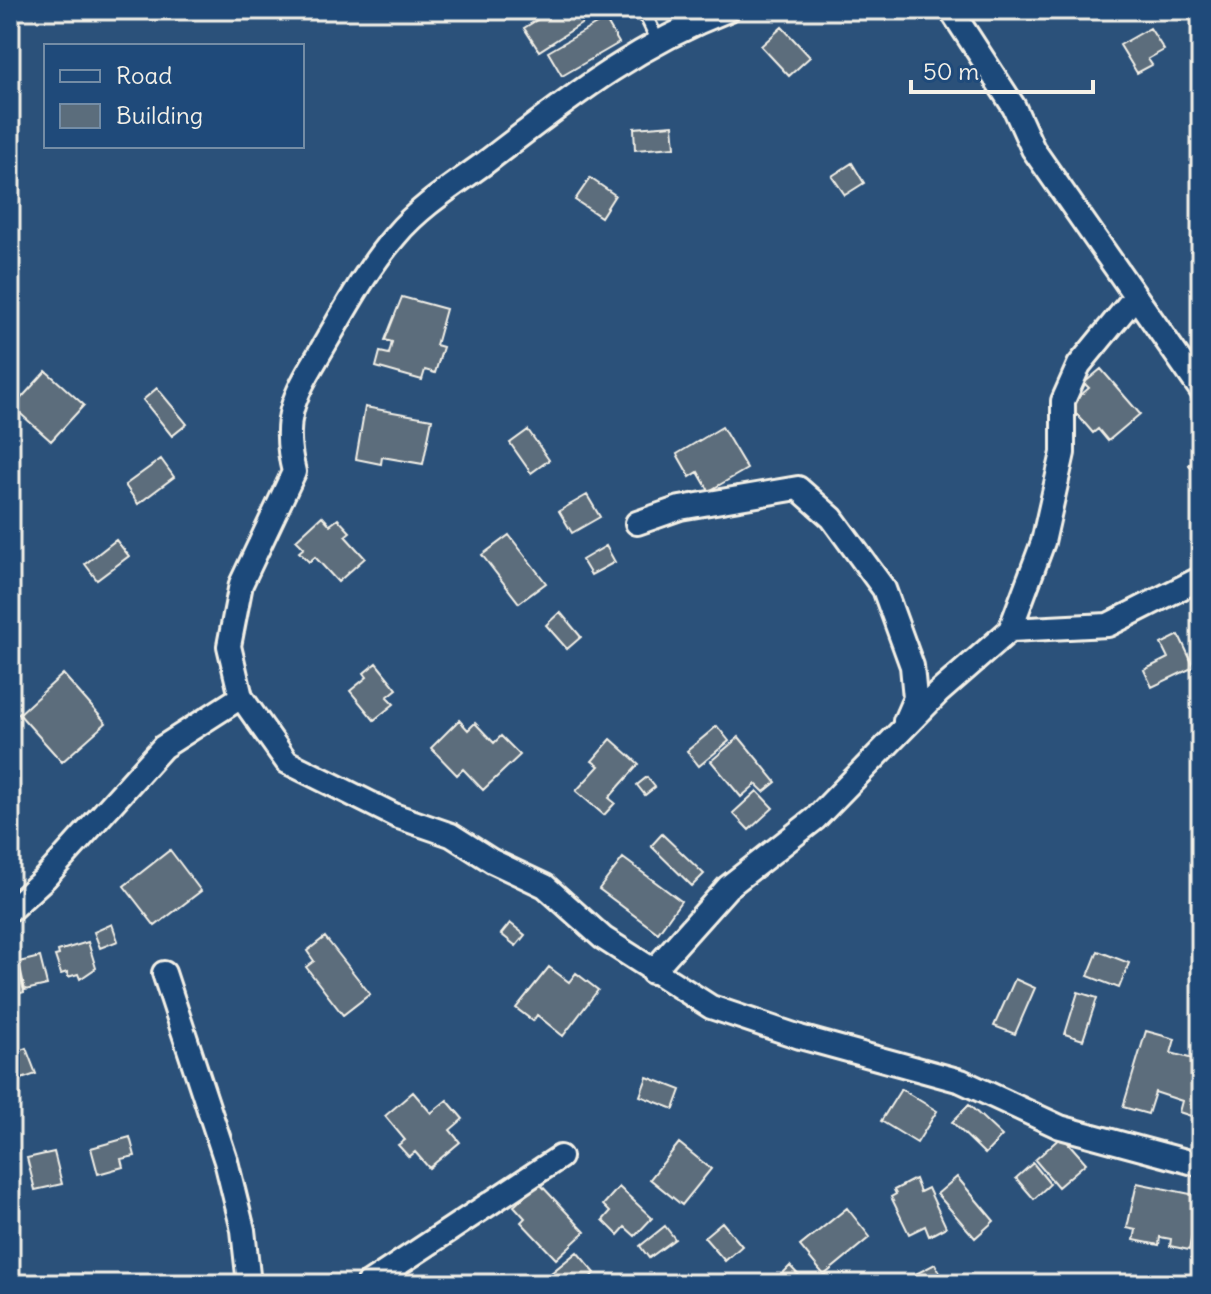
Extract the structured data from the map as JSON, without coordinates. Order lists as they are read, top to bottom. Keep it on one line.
{"legend":["Road","Building"],"scale_bar":"50 m"}
